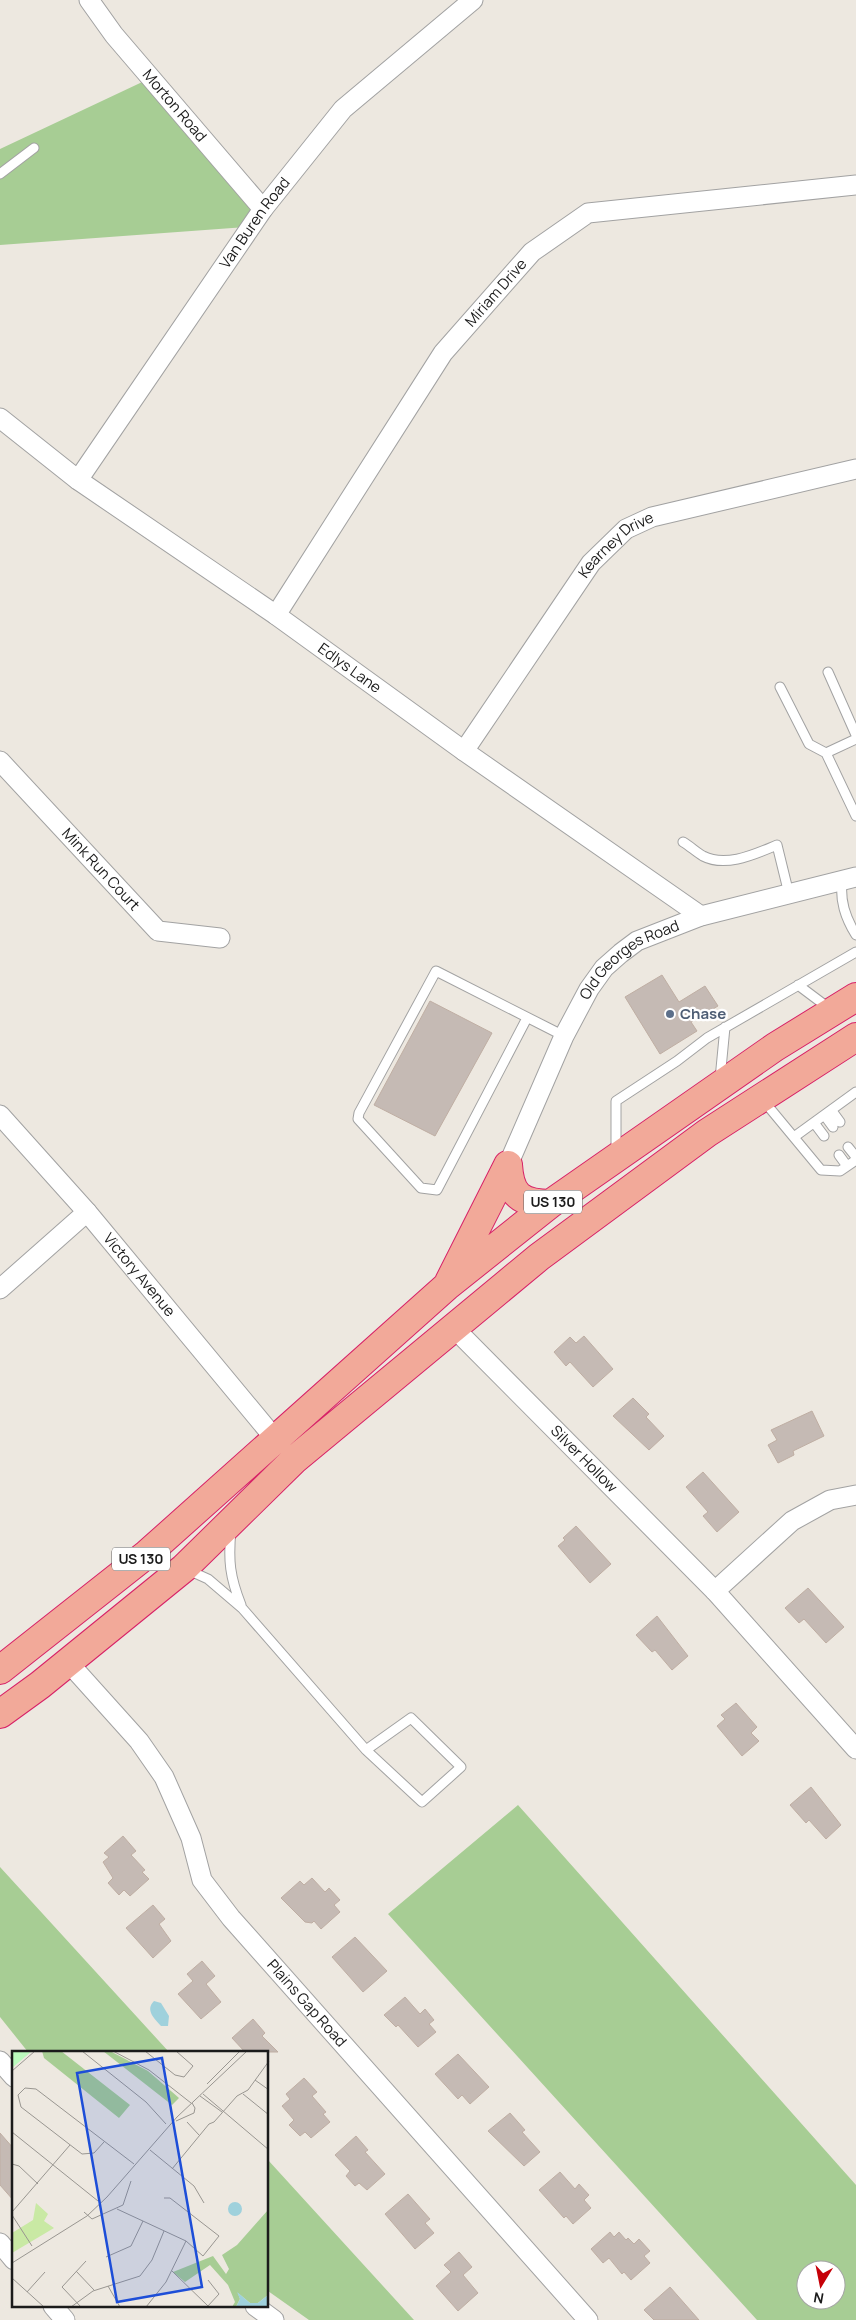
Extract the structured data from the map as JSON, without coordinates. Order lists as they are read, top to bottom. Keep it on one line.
{"streets":{"highway":["US 130"],"street":["Morton Road","Van Buren Road","Miriam Drive","Kearney Drive","Edlys Lane","Mink Run Court","Old Georges Road","Victory Avenue","Silver Hollow","Plains Gap Road"]},"crossings":[["Morton Road","Van Buren Road"],["Van Buren Road","Edlys Lane"],["Miriam Drive","Edlys Lane"],["Kearney Drive","Edlys Lane"],["Edlys Lane","Old Georges Road"],["US 130","Victory Avenue"],["US 130","Silver Hollow"],["US 130","Plains Gap Road"]],"places":["Chase"],"north":"bottom"}
